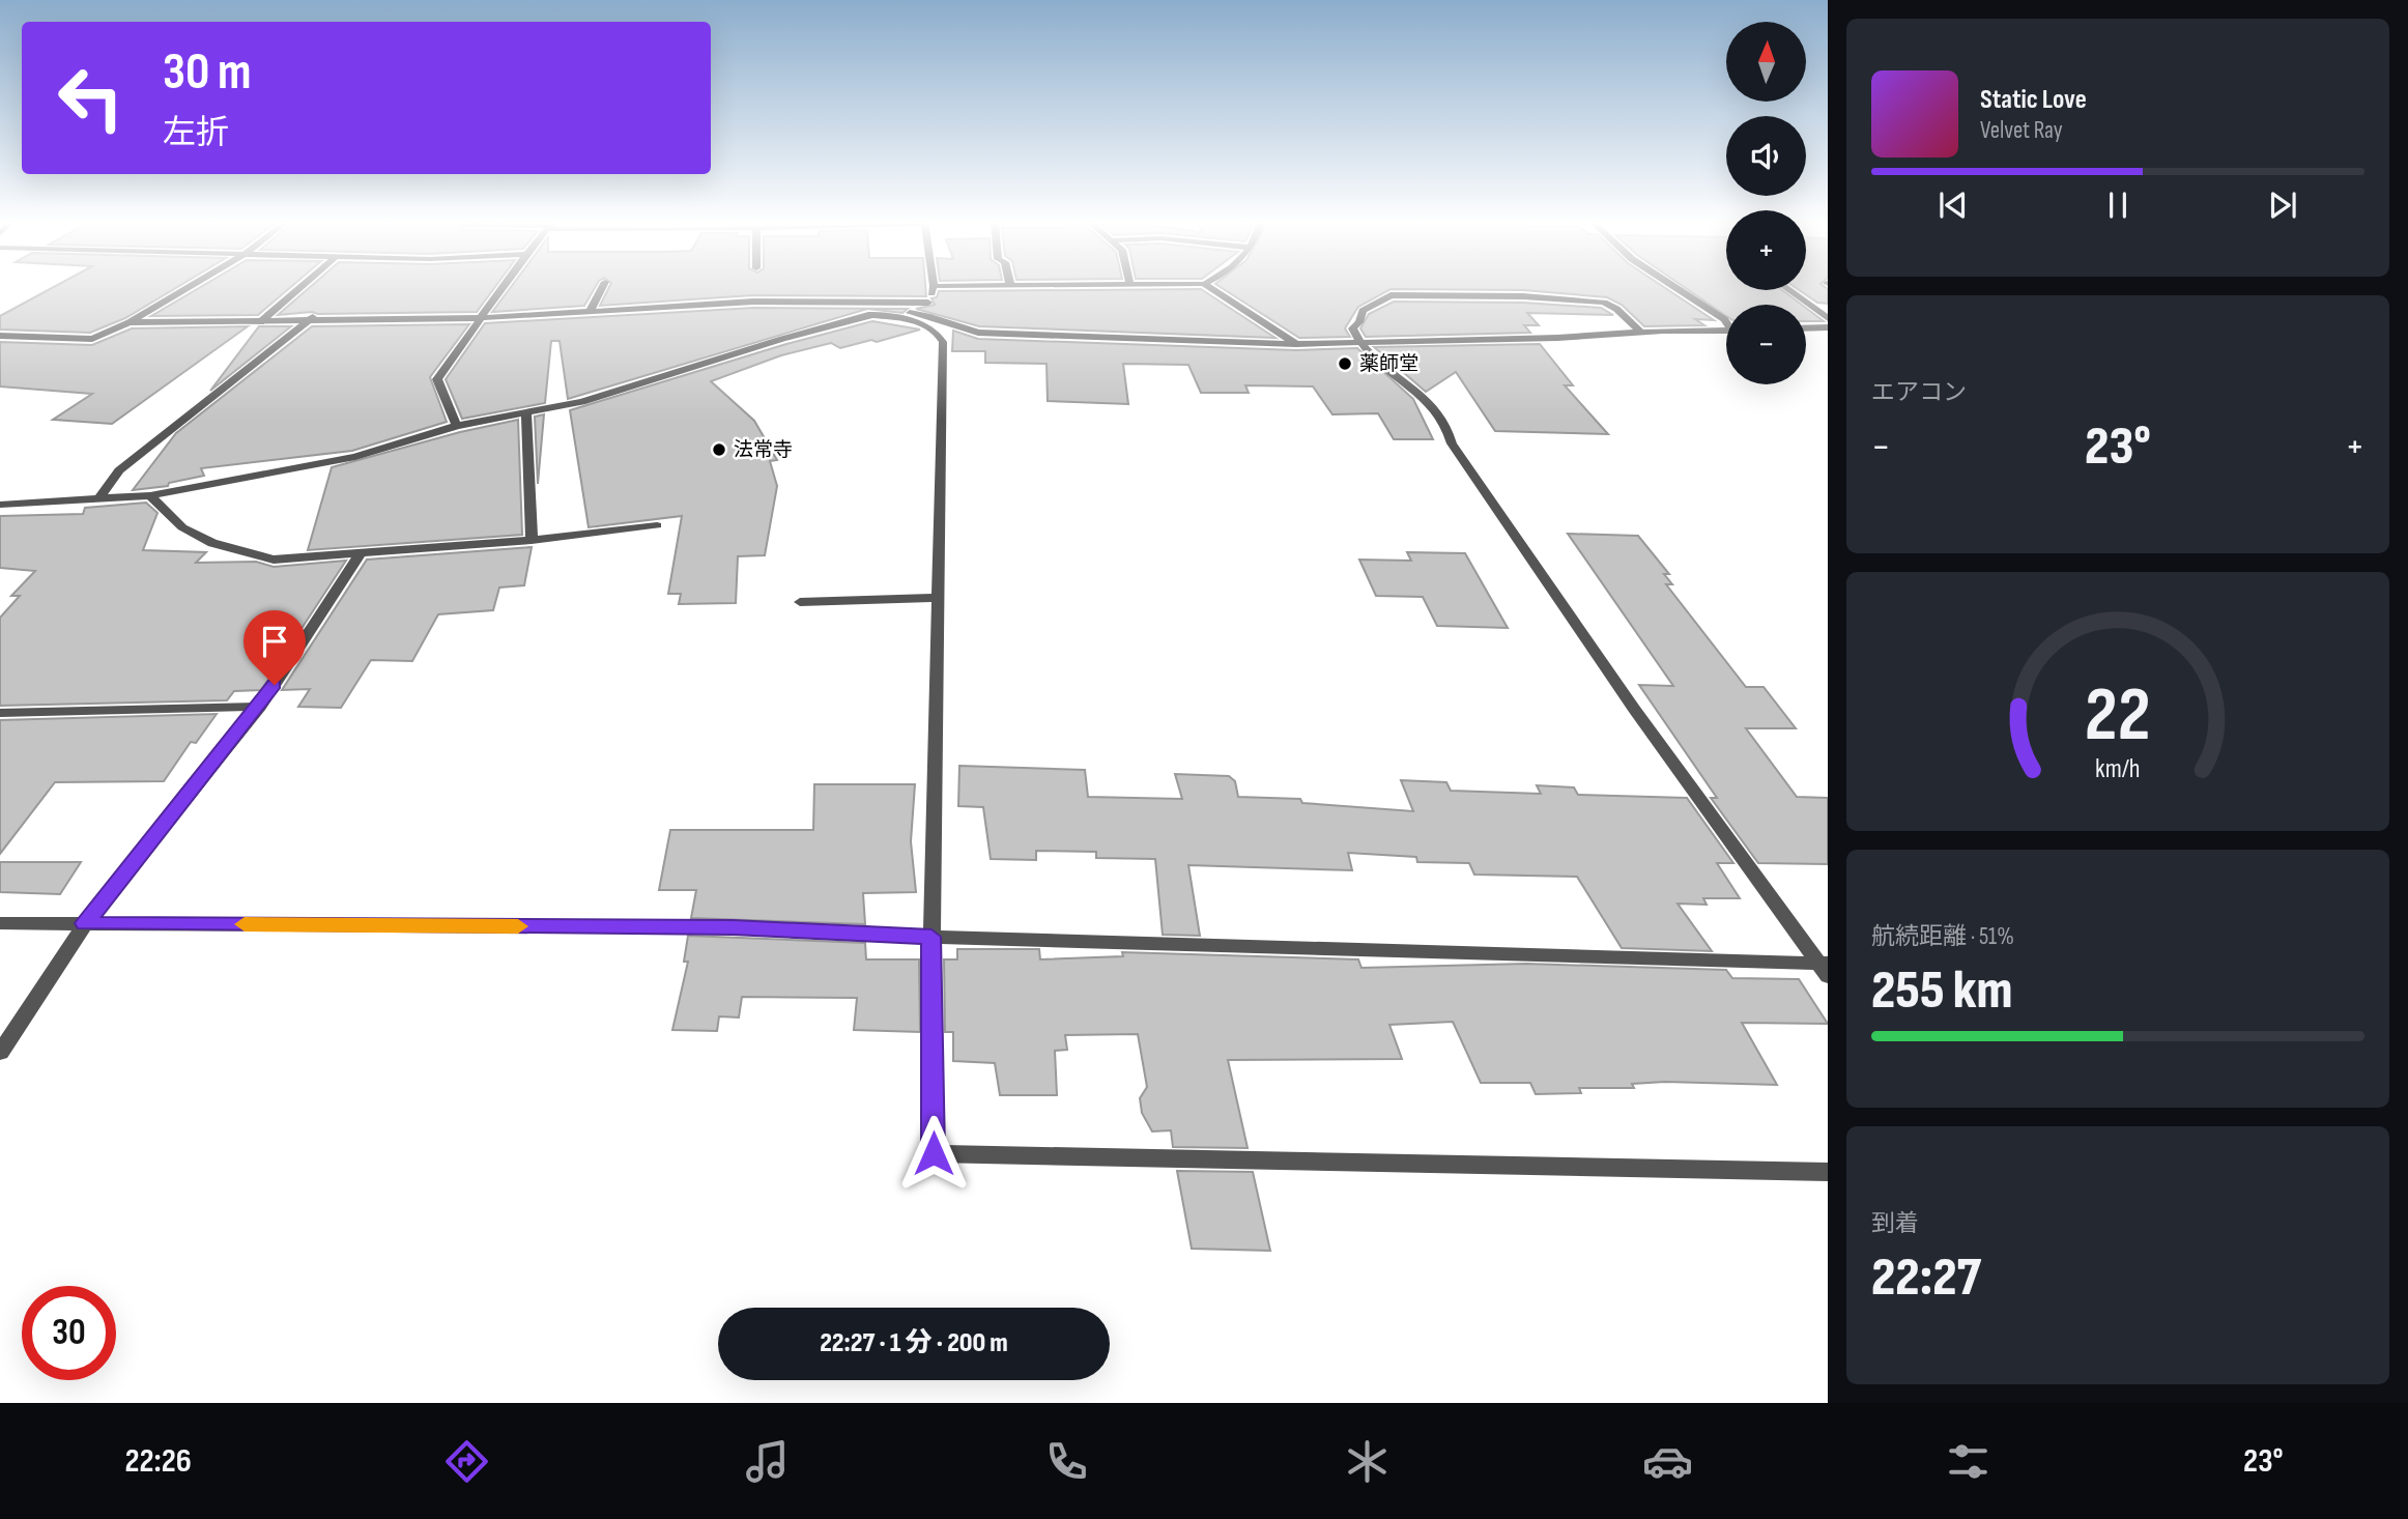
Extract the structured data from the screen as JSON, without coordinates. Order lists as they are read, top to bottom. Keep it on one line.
{"places":["薬師堂","法常寺"],"north":"top","page":{"map_buttons":["+","−"],"turn":["30 m","左折"],"song":["Static Love","Velvet Ray"],"tile":["エアコン",["航続距離 · 51%","255 km"],["到着","22:27"]],"heat":["−","23°","+"],"limit":"30","trip":"22:27 · 1 分 · 200 m","tabs":["22:26","23°"],"gauge":["22","km/h"]}}
